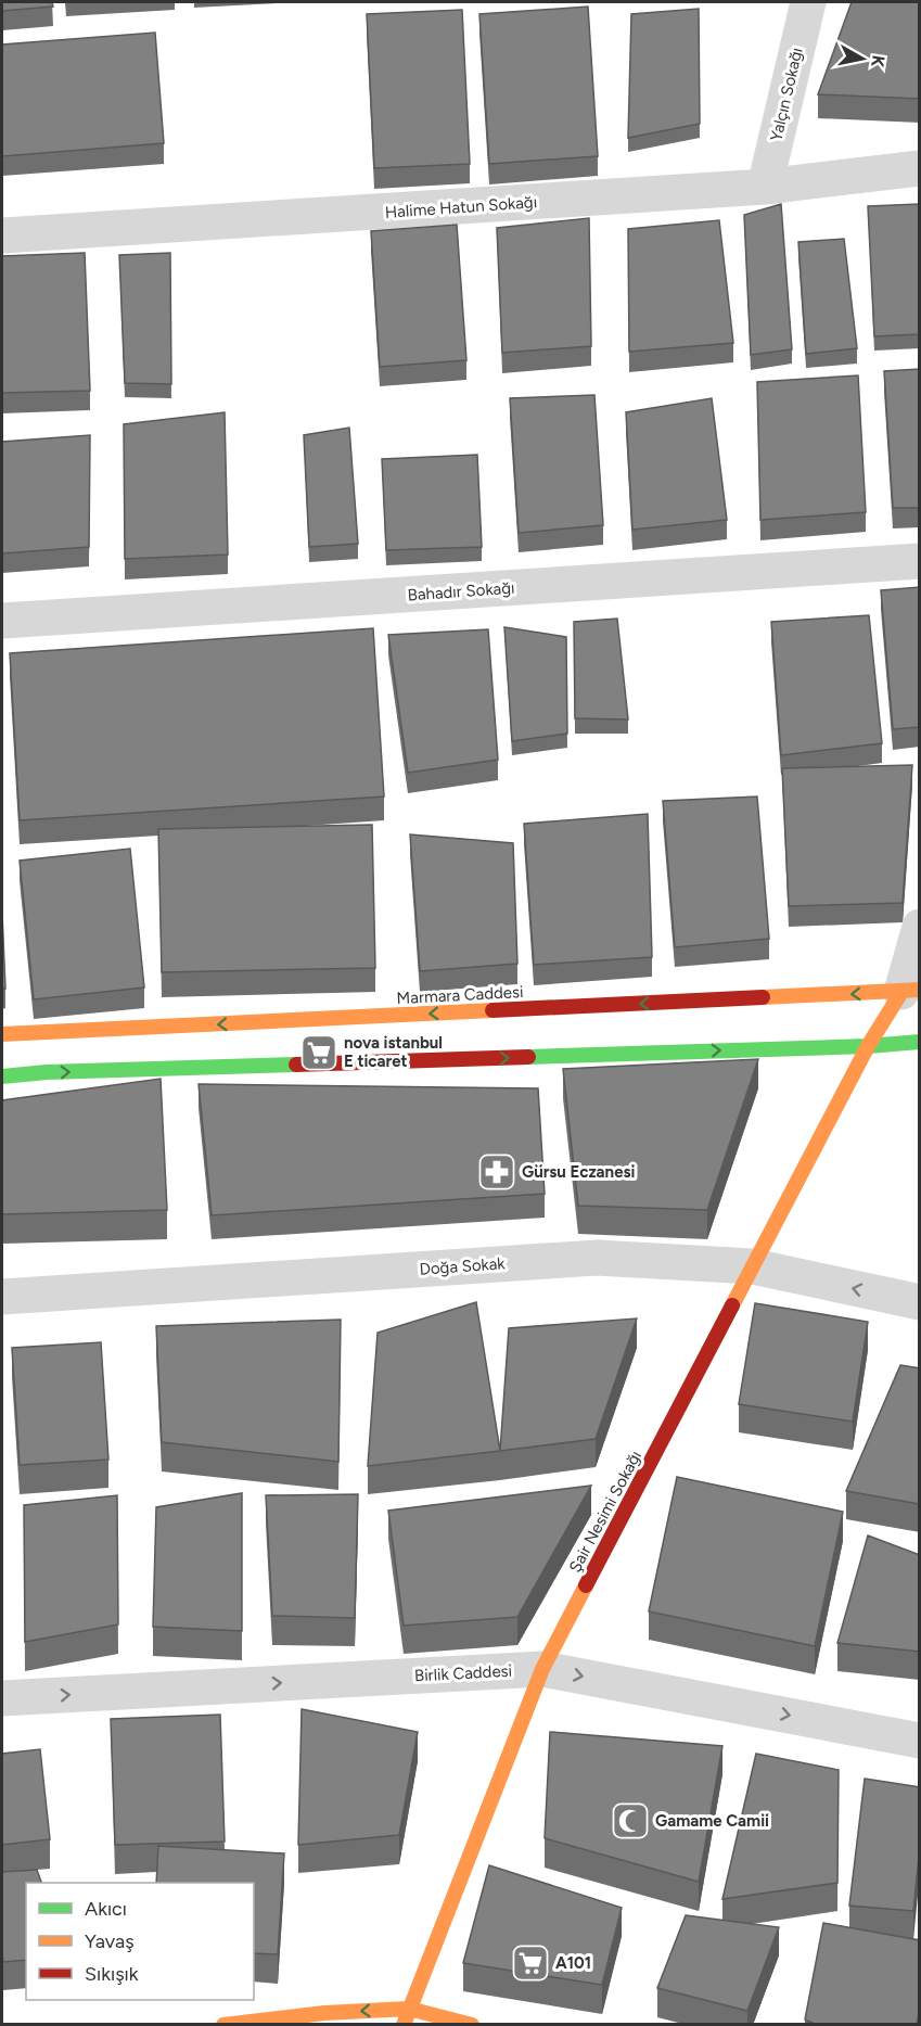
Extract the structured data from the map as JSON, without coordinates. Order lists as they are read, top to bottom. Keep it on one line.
{"streets":{"street":["Yalçın Sokağı","Halime Hatun Sokağı","Bahadır Sokağı","Marmara Caddesi","Doğa Sokak","Şair Nesimi Sokağı","Birlik Caddesi"]},"crossings":[["Yalçın Sokağı","Halime Hatun Sokağı"],["Marmara Caddesi","Şair Nesimi Sokağı"],["Doğa Sokak","Şair Nesimi Sokağı"],["Şair Nesimi Sokağı","Birlik Caddesi"]],"one_way":["Birlik Caddesi"],"places":{"supermarket":["nova istanbul E ticaret","A101"],"pharmacy":["Gürsu Eczanesi"],"mosque":["Gamame Camii"]},"legend":["Akıcı","Yavaş","Sıkışık"],"north":"right"}
